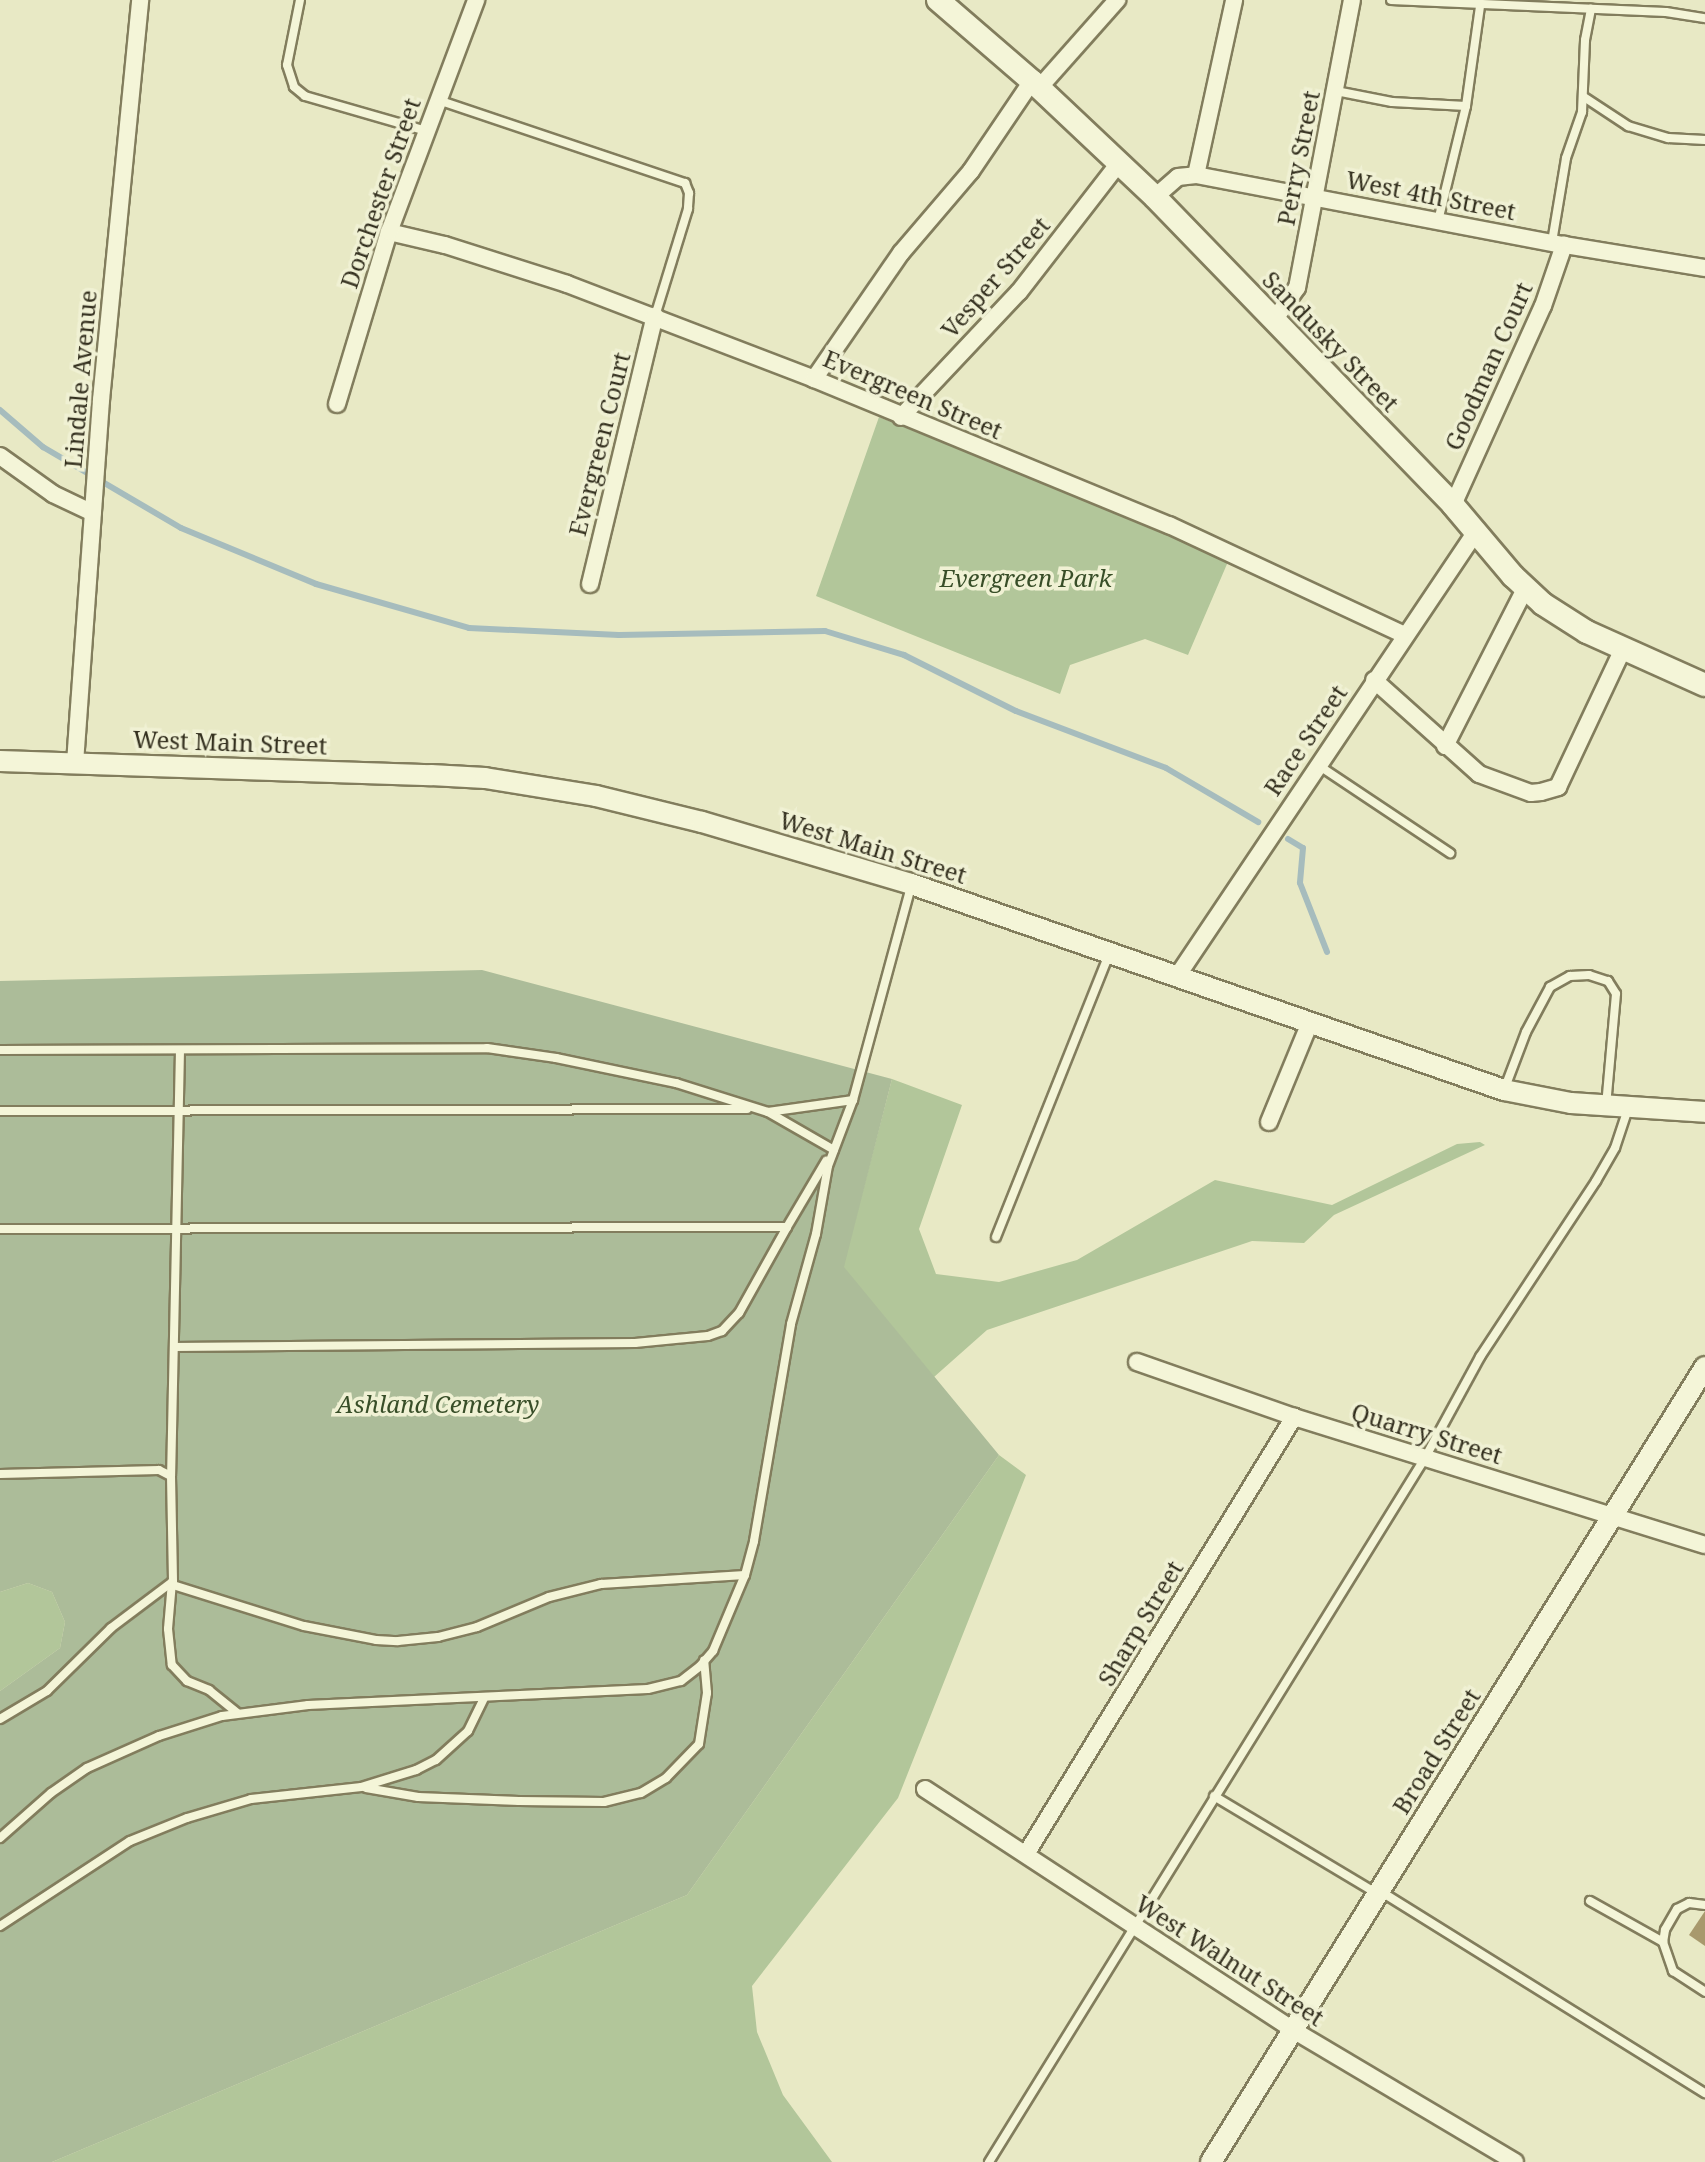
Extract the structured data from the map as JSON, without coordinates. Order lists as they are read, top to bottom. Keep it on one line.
{"streets":{"main road":["Sandusky Street"],"street":["Perry Street","Dorchester Street","West 4th Street","Vesper Street","Goodman Court","Lindale Avenue","Evergreen Street","Evergreen Court","Race Street","West Main Street","Quarry Street","Sharp Street","Broad Street","West Walnut Street"]},"crossings":[["Perry Street","West 4th Street"],["Perry Street","Sandusky Street"],["Dorchester Street","Evergreen Street"],["West 4th Street","Goodman Court"],["Vesper Street","Sandusky Street"],["Vesper Street","Evergreen Street"],["Sandusky Street","Goodman Court"],["Sandusky Street","Race Street"],["Lindale Avenue","West Main Street"],["Evergreen Street","Evergreen Court"],["Evergreen Street","Race Street"],["Race Street","West Main Street"],["Quarry Street","Sharp Street"],["Quarry Street","Broad Street"],["Sharp Street","West Walnut Street"],["Broad Street","West Walnut Street"]],"parks":["Evergreen Park","Ashland Cemetery"]}
